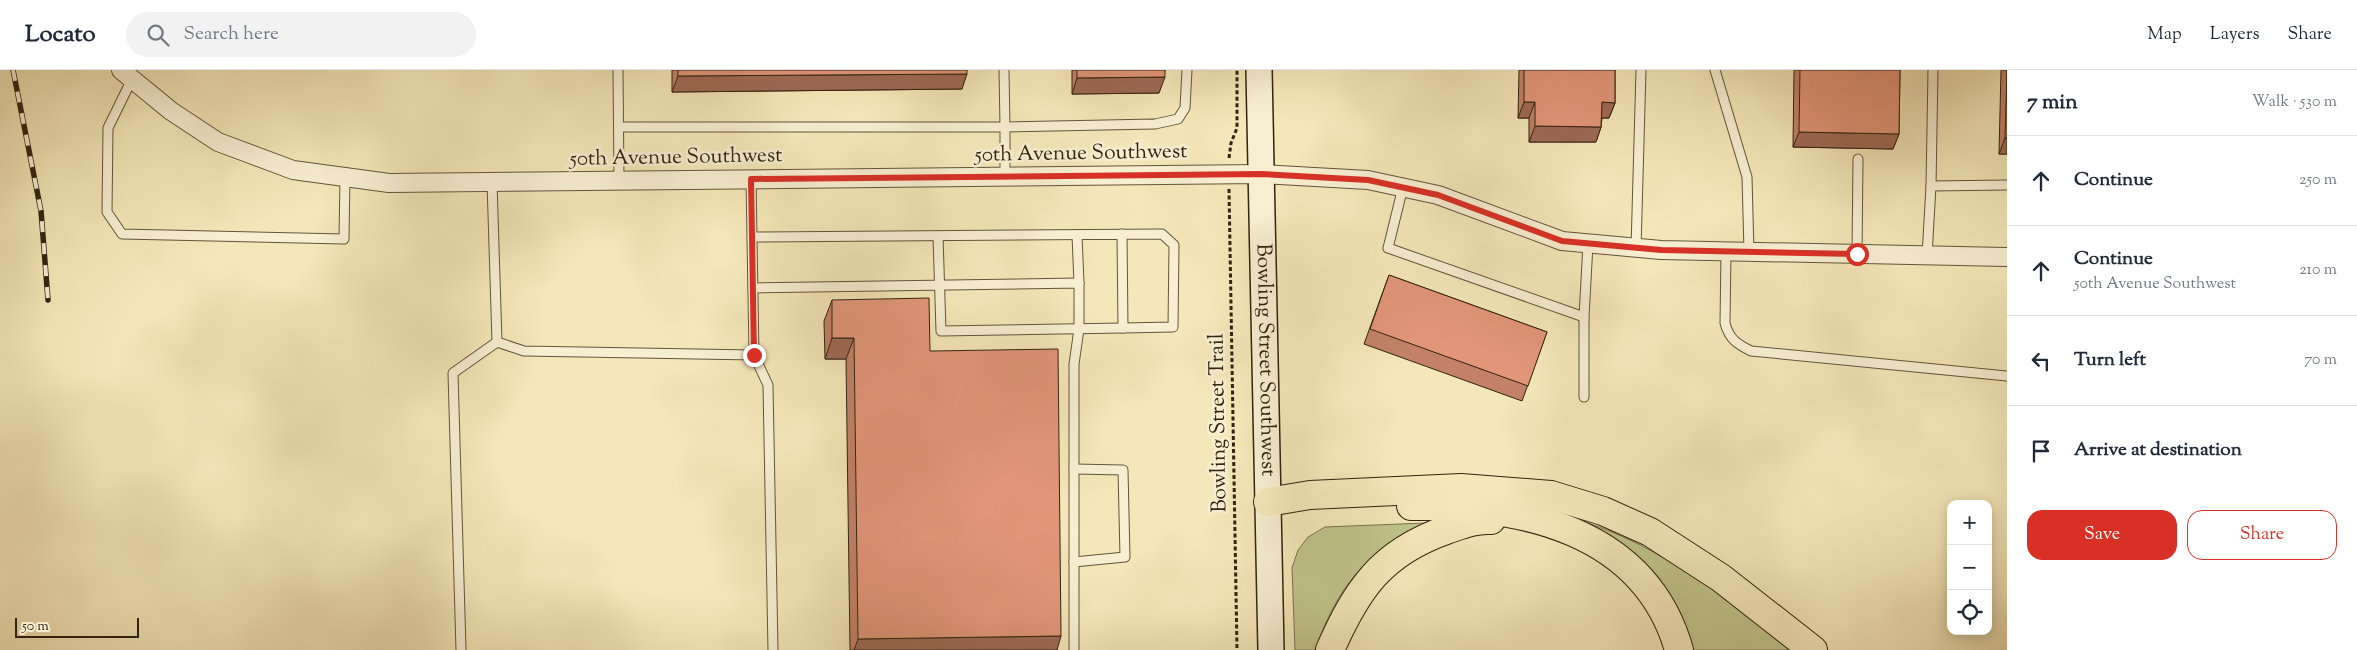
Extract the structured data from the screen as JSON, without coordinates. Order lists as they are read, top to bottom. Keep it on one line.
{"streets":{"main road":["Bowling Street Southwest"],"street":["50th Avenue Southwest"],"path":["Bowling Street Trail"]},"crossings":[["50th Avenue Southwest","Bowling Street Southwest"]],"scale_bar":"50 m","page":{"header":"Locato","search":"Search here","nav":["Map","Layers","Share"],"heading":["7 min","Walk · 530 m"],"list":[["Continue","250 m"],["Continue","50th Avenue Southwest","210 m"],["Turn left","70 m"],"Arrive at destination"],"buttons":["Save","Share"],"map_buttons":["+","−"],"scale":"50 m"}}
